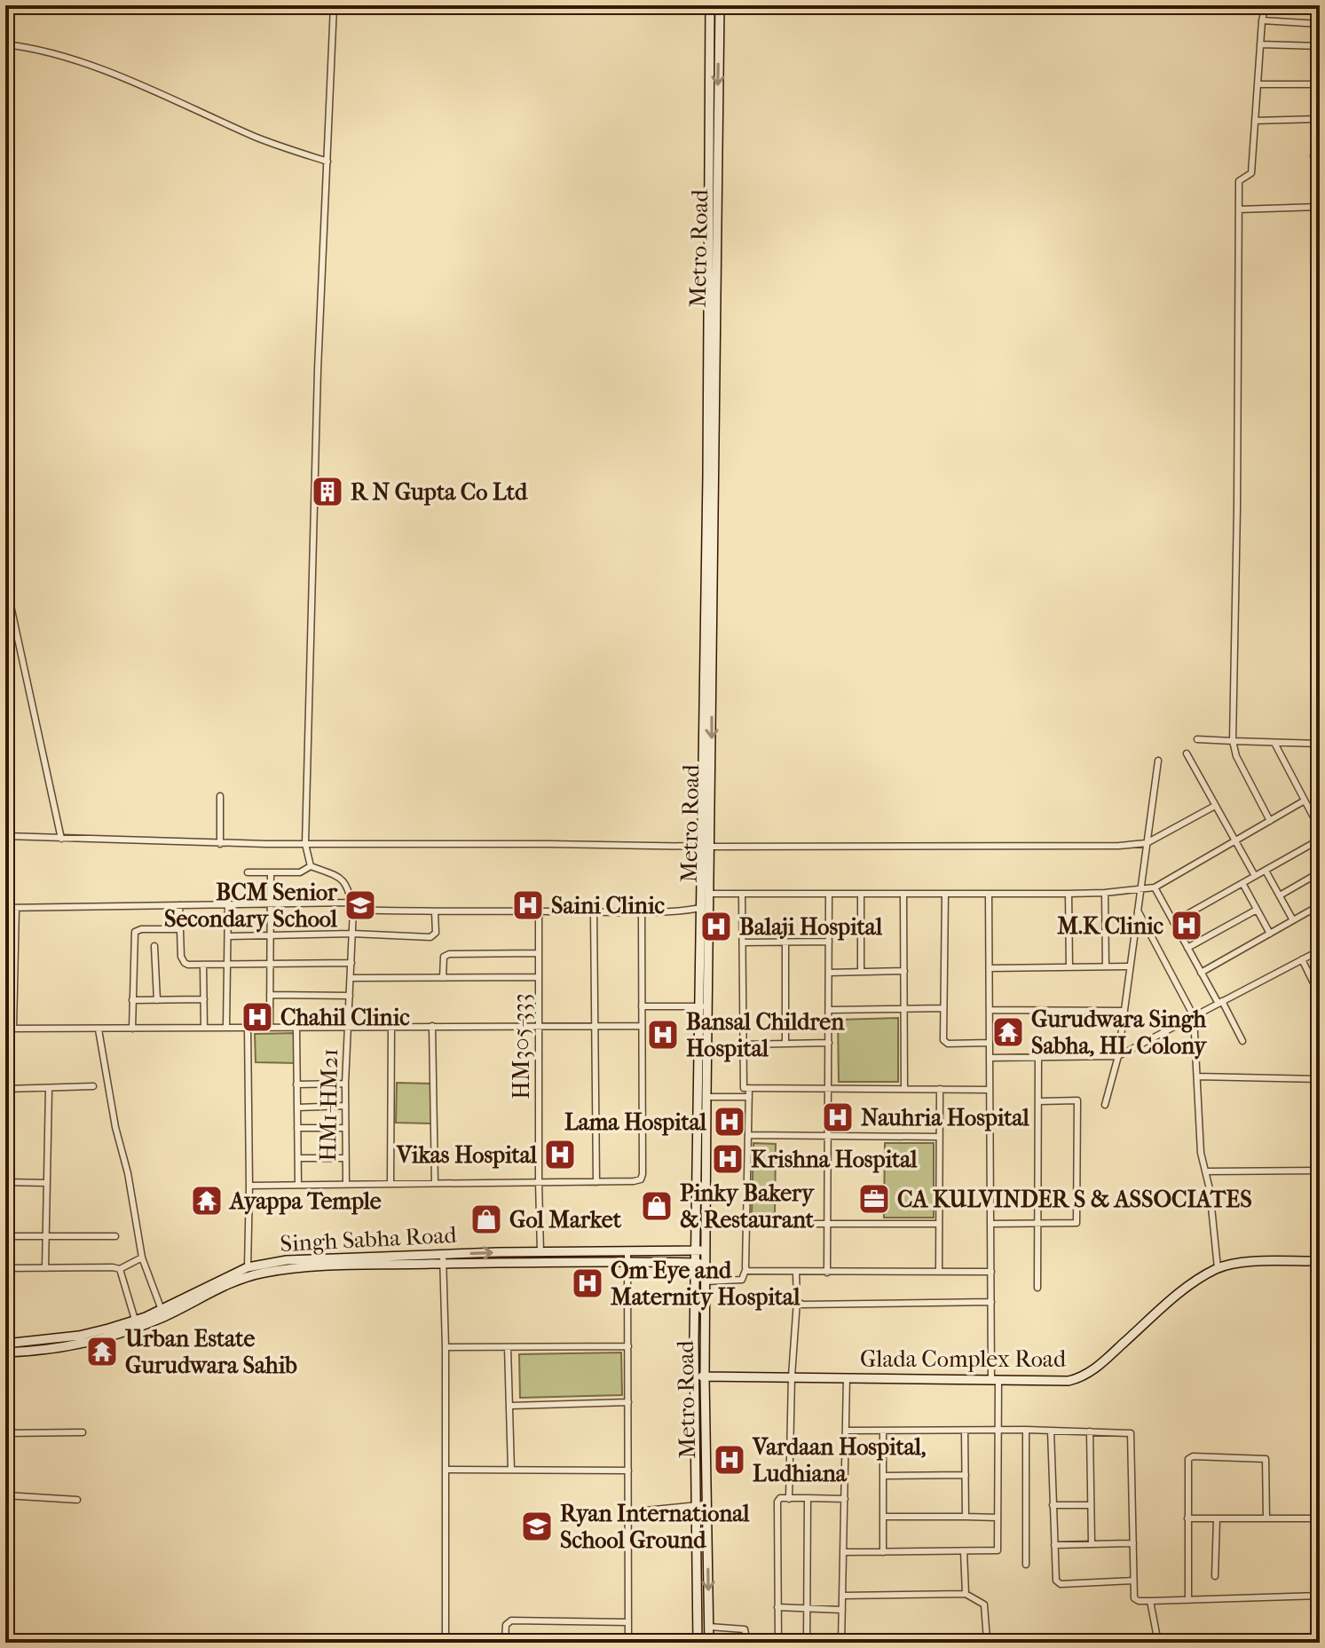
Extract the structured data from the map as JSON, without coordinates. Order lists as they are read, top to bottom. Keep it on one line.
{"streets":{"street":["Metro Road","HM305-333","HM1-HM21","Singh Sabha Road","Glada Complex Road"]},"crossings":[["Metro Road","Singh Sabha Road"],["Metro Road","Glada Complex Road"],["HM305-333","Singh Sabha Road"]],"places":{"building":["R N Gupta Co Ltd"],"school or university":["BCM Senior Secondary School","Ryan International School Ground"],"hospital":["Saini Clinic","M.K Clinic","Balaji Hospital","Chahil Clinic","Bansal Children Hospital","Nauhria Hospital","Lama Hospital","Vikas Hospital","Krishna Hospital","Om Eye and Maternity Hospital","Vardaan Hospital, Ludhiana"],"temple":["Gurudwara Singh Sabha, HL Colony","Ayappa Temple","Urban Estate Gurudwara Sahib"],"office":["CA KULVINDER S & ASSOCIATES"],"shop":["Pinky Bakery & Restaurant","Gol Market"]}}
